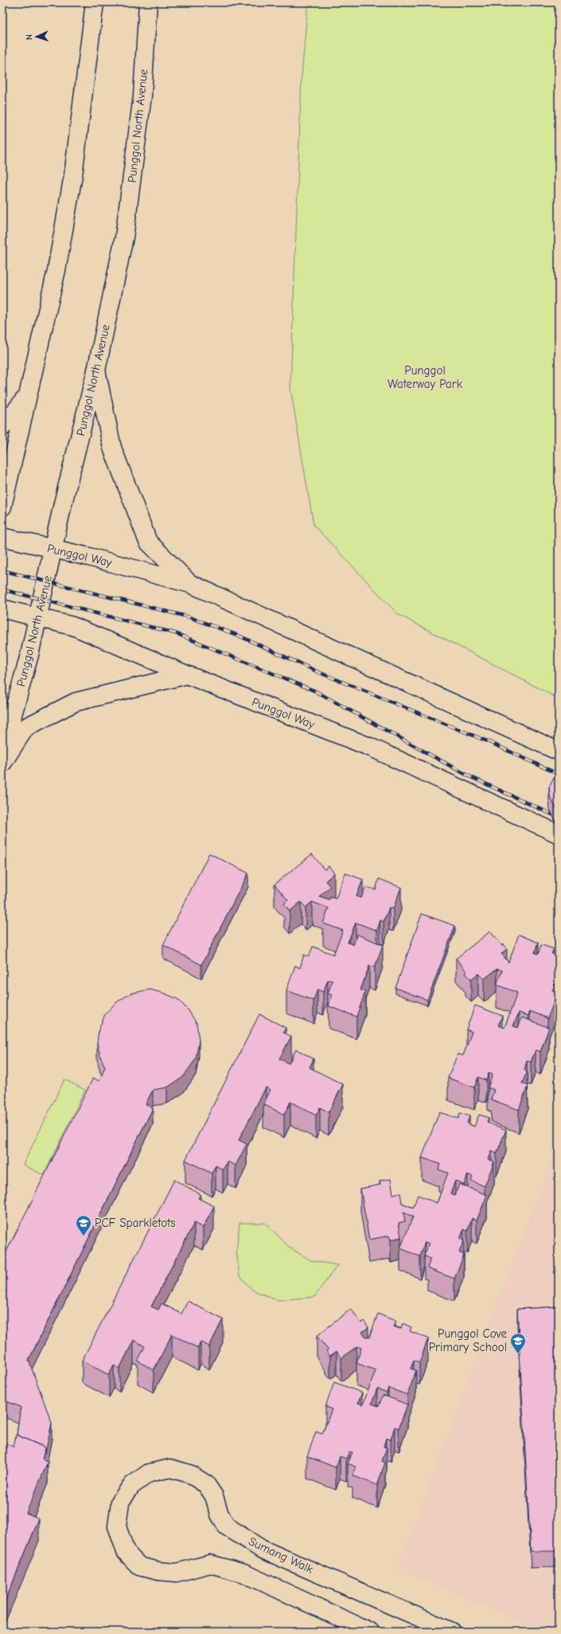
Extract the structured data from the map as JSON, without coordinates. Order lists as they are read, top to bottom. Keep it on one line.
{"streets":{"main road":["Punggol North Avenue","Punggol Way","Sumang Walk"]},"crossings":[["Punggol North Avenue","Punggol Way"]],"parks":["Punggol Waterway Park"],"places":{"school or university":["PCF Sparkletots","Punggol Cove Primary School"]},"north":"left"}
